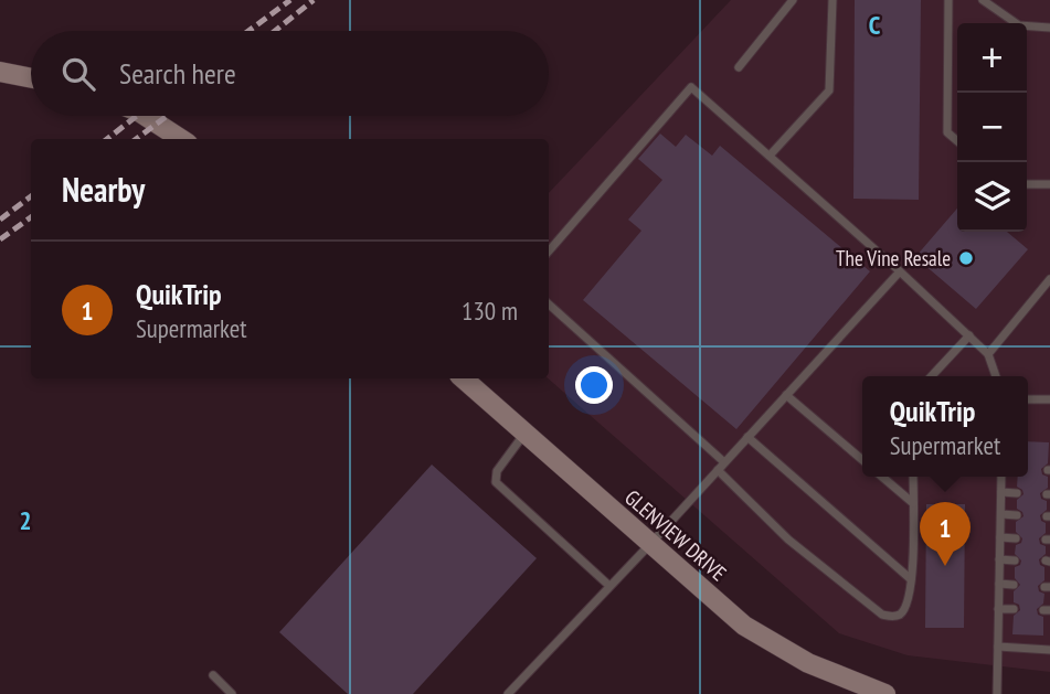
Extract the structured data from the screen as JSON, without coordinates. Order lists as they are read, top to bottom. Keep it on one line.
{"streets":{"main road":["GLENVIEW DRIVE"]},"places":["The Vine Resale"],"page":{"map_buttons":["+","−"],"search":"Search here","heading":"Nearby","list":[{"mark":"1","name":"QuikTrip","note":"Supermarket","value":"130 m"}],"popup":["QuikTrip","Supermarket"],"pins":"1"},"grid":{"columns":["C"],"rows":["2"]}}
